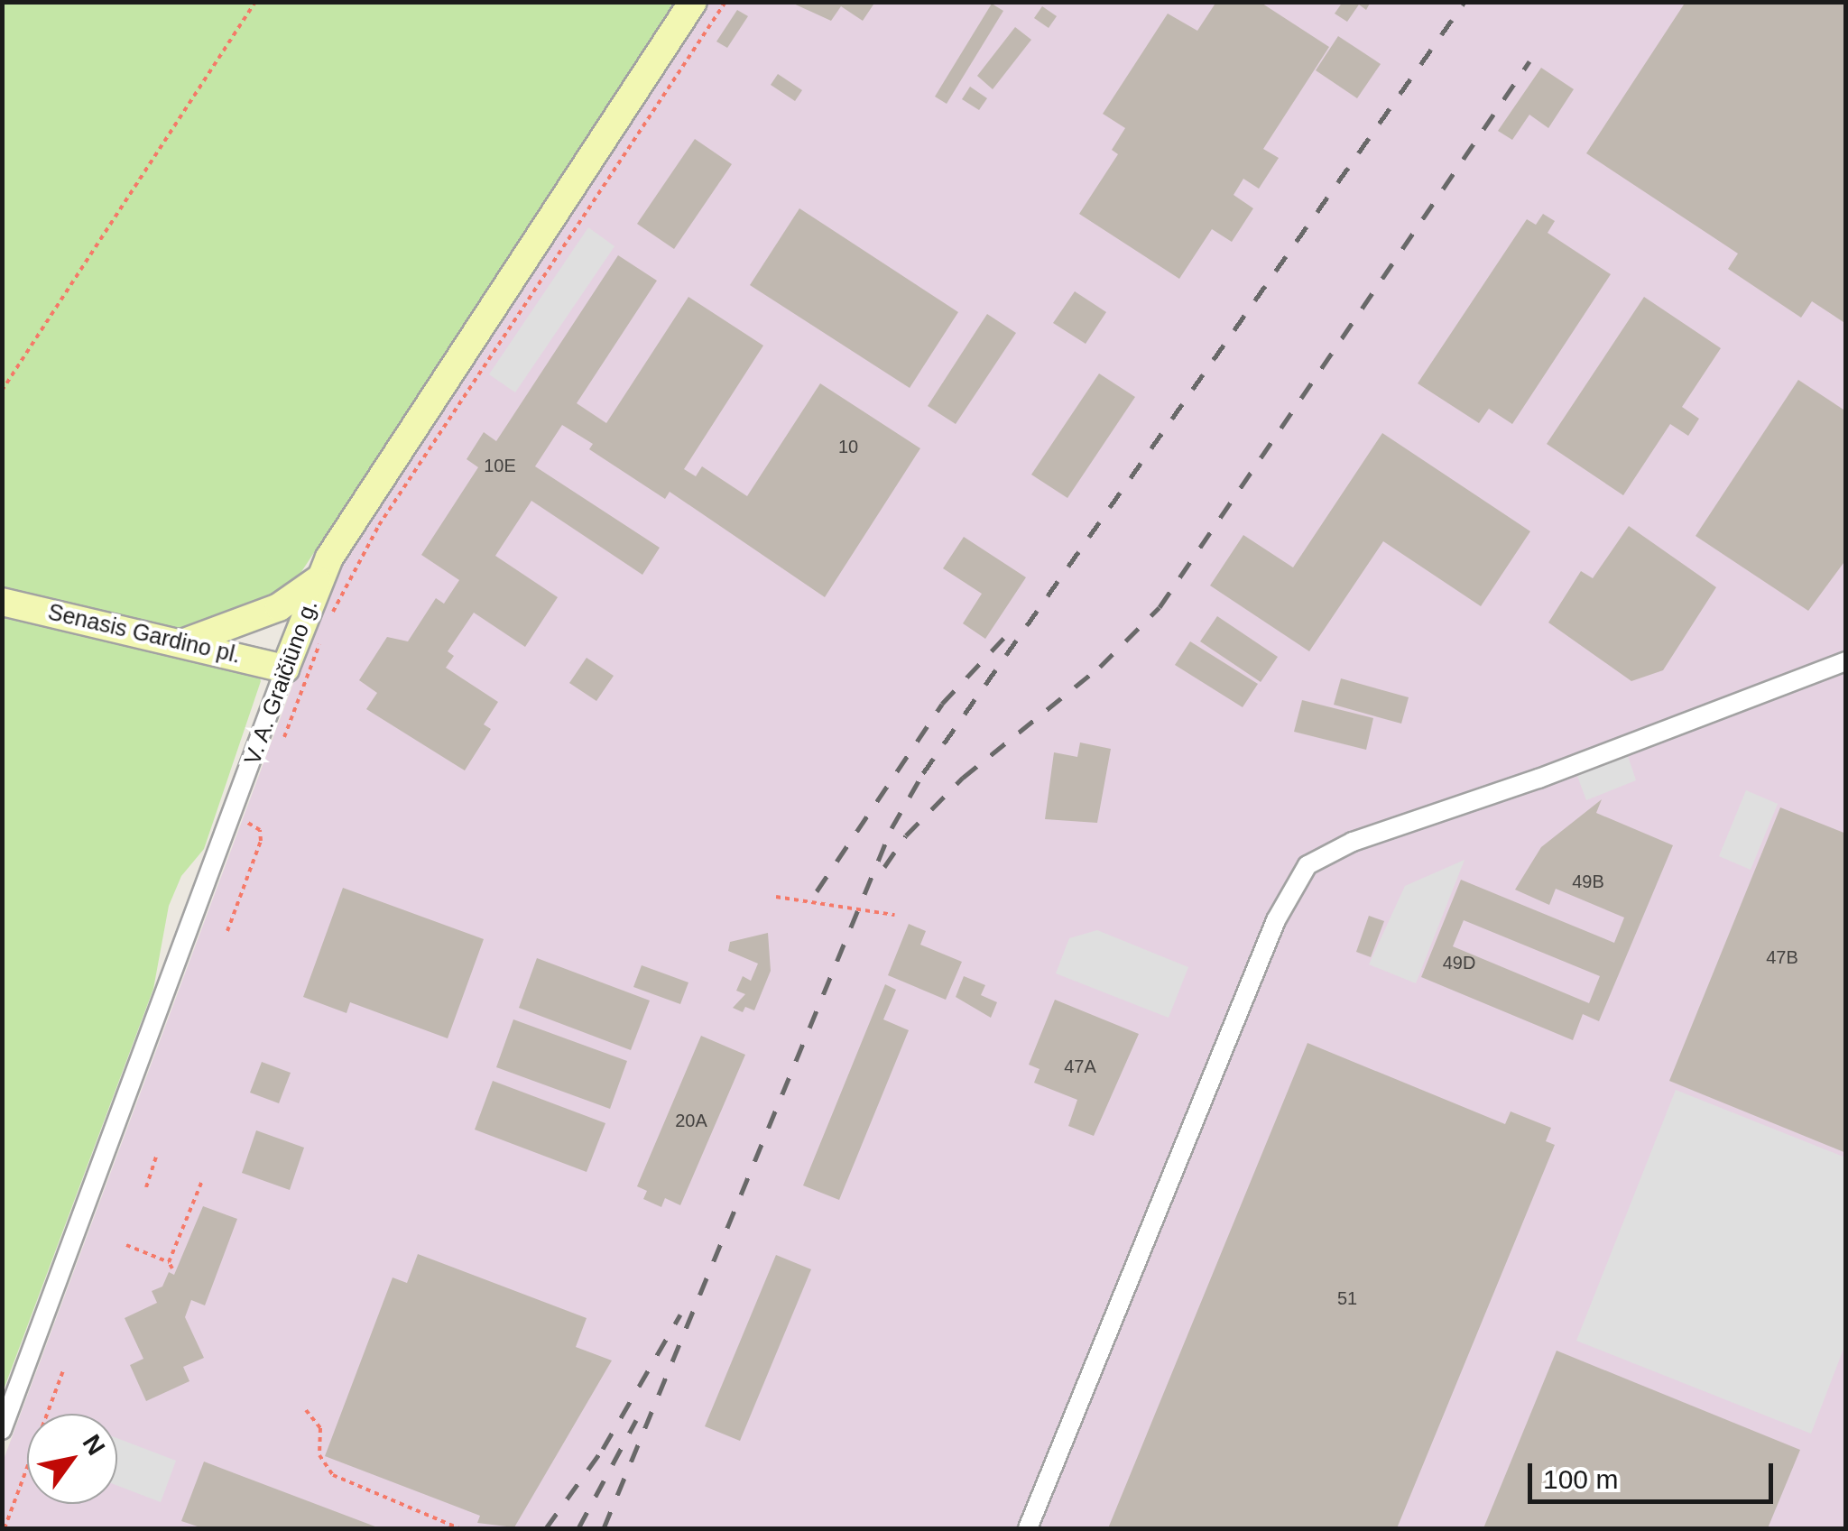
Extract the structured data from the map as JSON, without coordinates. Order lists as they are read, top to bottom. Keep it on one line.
{"streets":{"main road":["Senasis Gardino pl.","V. A. Graičiūno g."]},"crossings":[["Senasis Gardino pl.","V. A. Graičiūno g."]],"house_numbers":["10","10E","49B","47B","49D","47A","20A","51"],"scale_bar":"100 m","north":"top right"}
